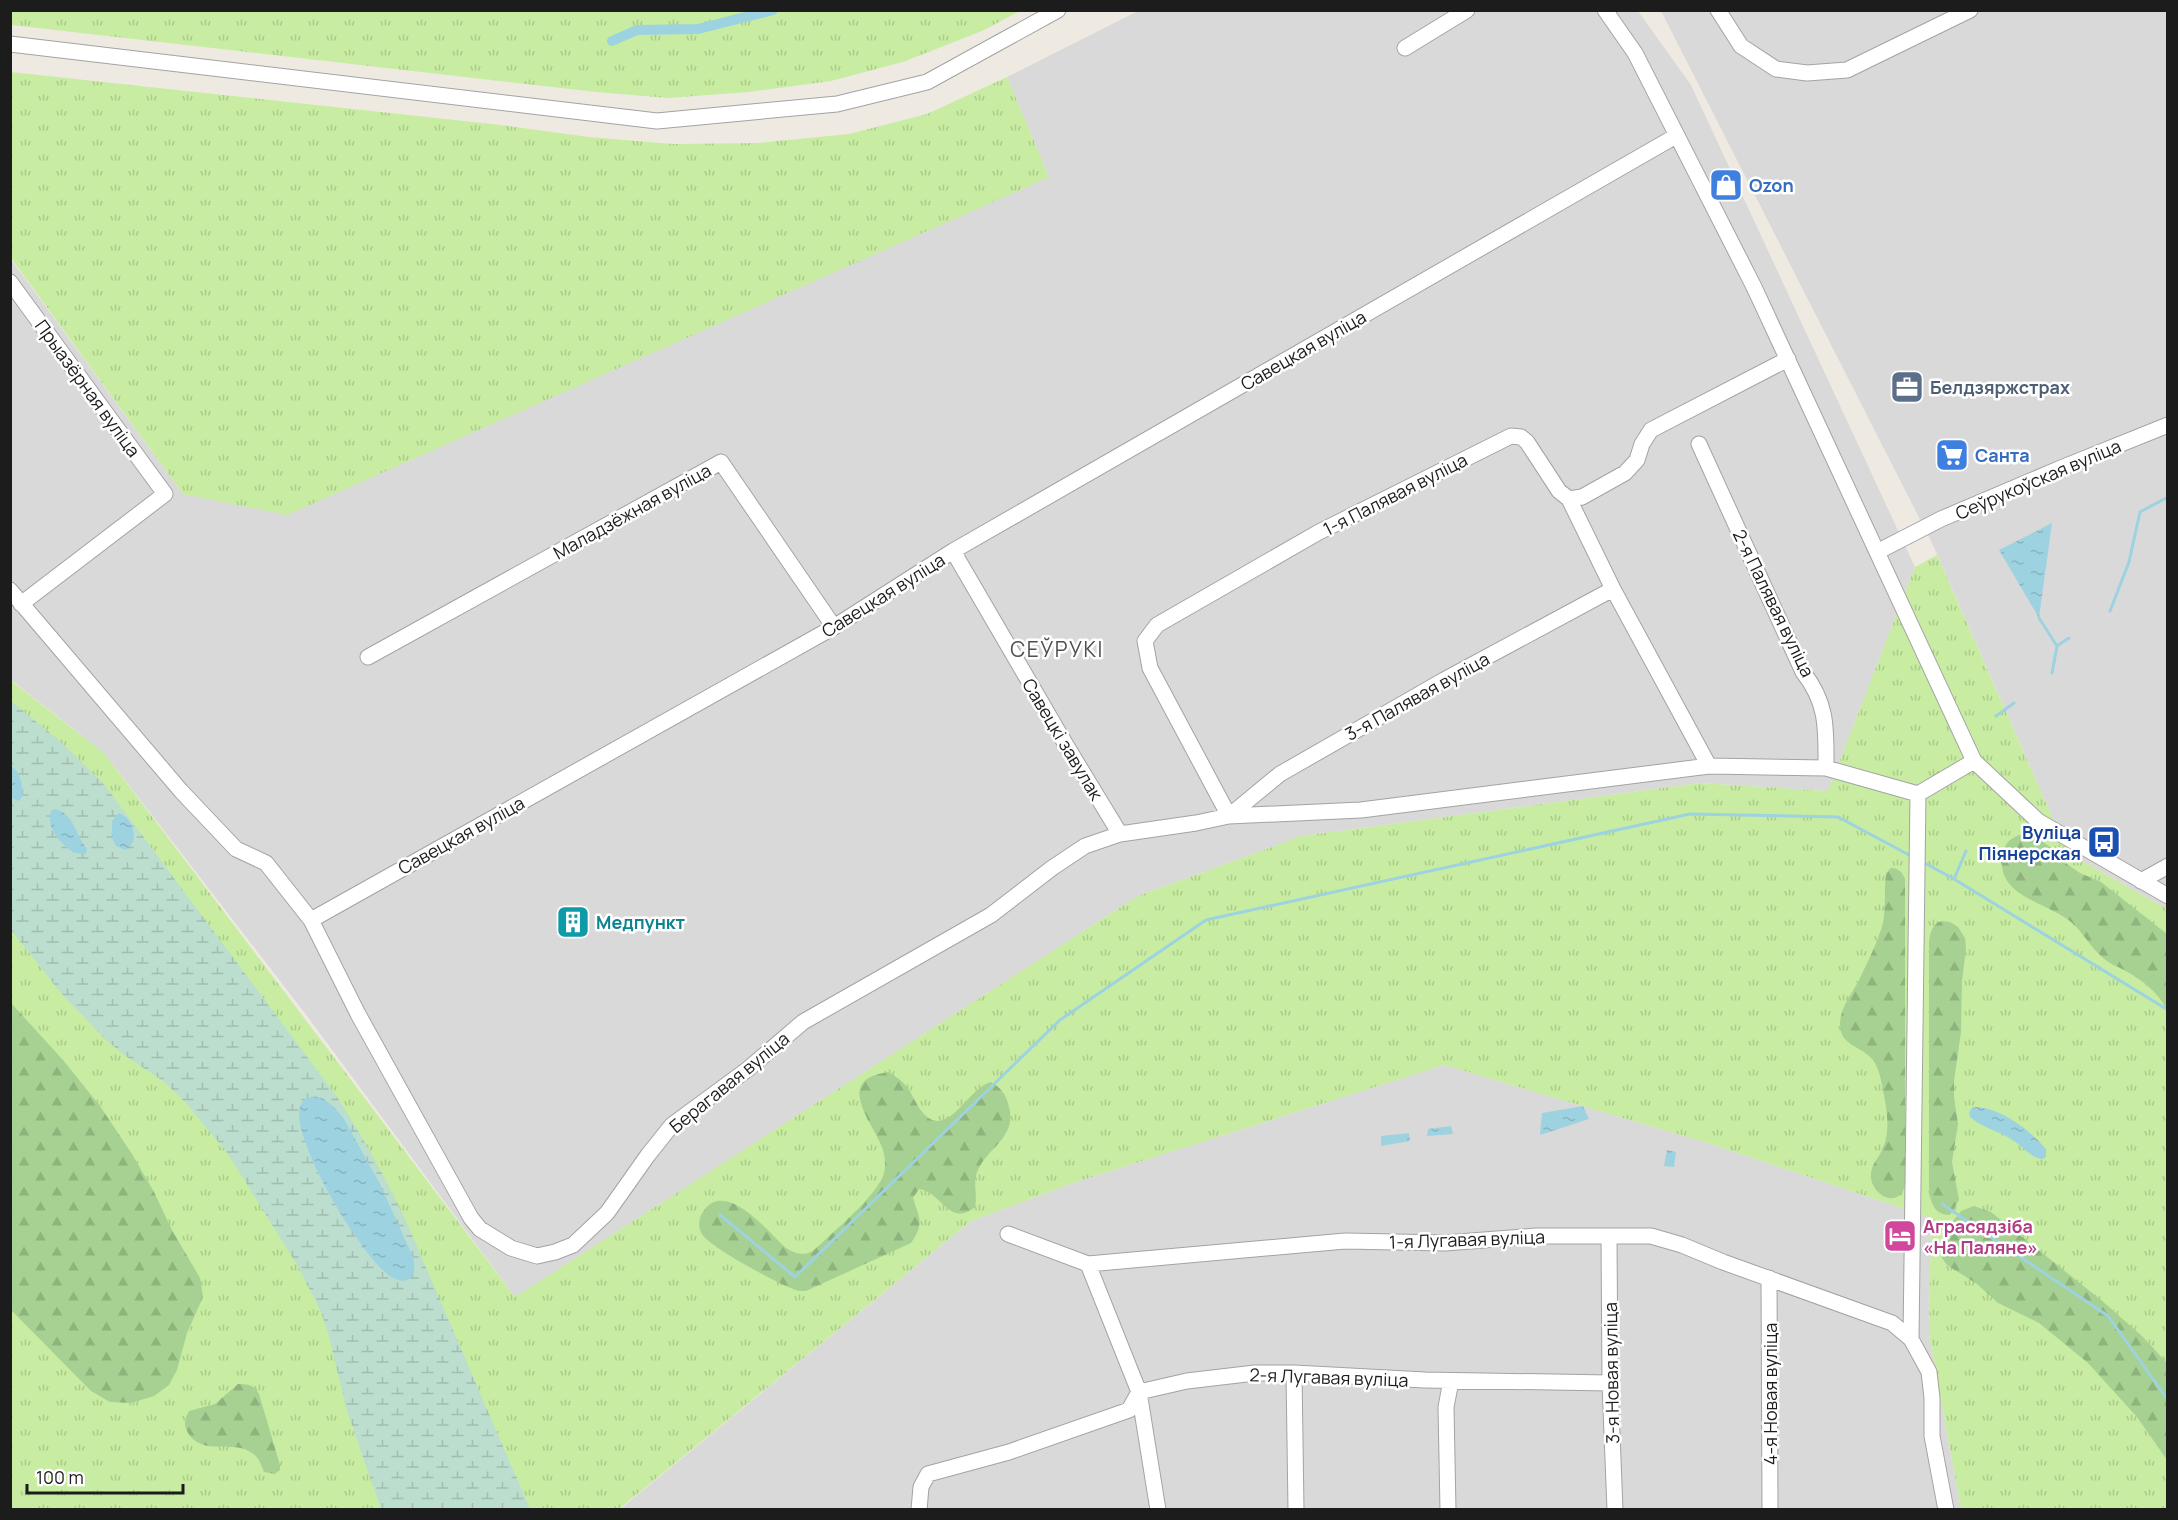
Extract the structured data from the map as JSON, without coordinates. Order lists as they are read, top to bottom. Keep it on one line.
{"streets":{"street":["Савецкая вуліца","Прыазёрная вуліца","Сеўрукоўская вуліца","1-я Палявая вуліца","Маладзёжная вуліца","2-я Палявая вуліца","3-я Палявая вуліца","Савецкі завулак","Берагавая вуліца","1-я Лугавая вуліца","3-я Новая вуліца","2-я Лугавая вуліца","4-я Новая вуліца"]},"crossings":[["Савецкая вуліца","Маладзёжная вуліца"],["Савецкая вуліца","Савецкі завулак"],["Савецкая вуліца","Берагавая вуліца"],["1-я Палявая вуліца","3-я Палявая вуліца"],["1-я Палявая вуліца","Берагавая вуліца"],["2-я Палявая вуліца","Берагавая вуліца"],["3-я Палявая вуліца","Берагавая вуліца"],["Савецкі завулак","Берагавая вуліца"],["1-я Лугавая вуліца","3-я Новая вуліца"],["1-я Лугавая вуліца","4-я Новая вуліца"],["3-я Новая вуліца","2-я Лугавая вуліца"]],"districts":["СЕЎРУКІ"],"places":{"shop":["Ozon"],"office":["Белдзяржстрах"],"supermarket":["Санта"],"bus stop":["Вуліца Піянерская"],"building":["Медпункт"],"hotel":["Аграсядзіба «На Паляне»"]},"scale_bar":"100 m"}
